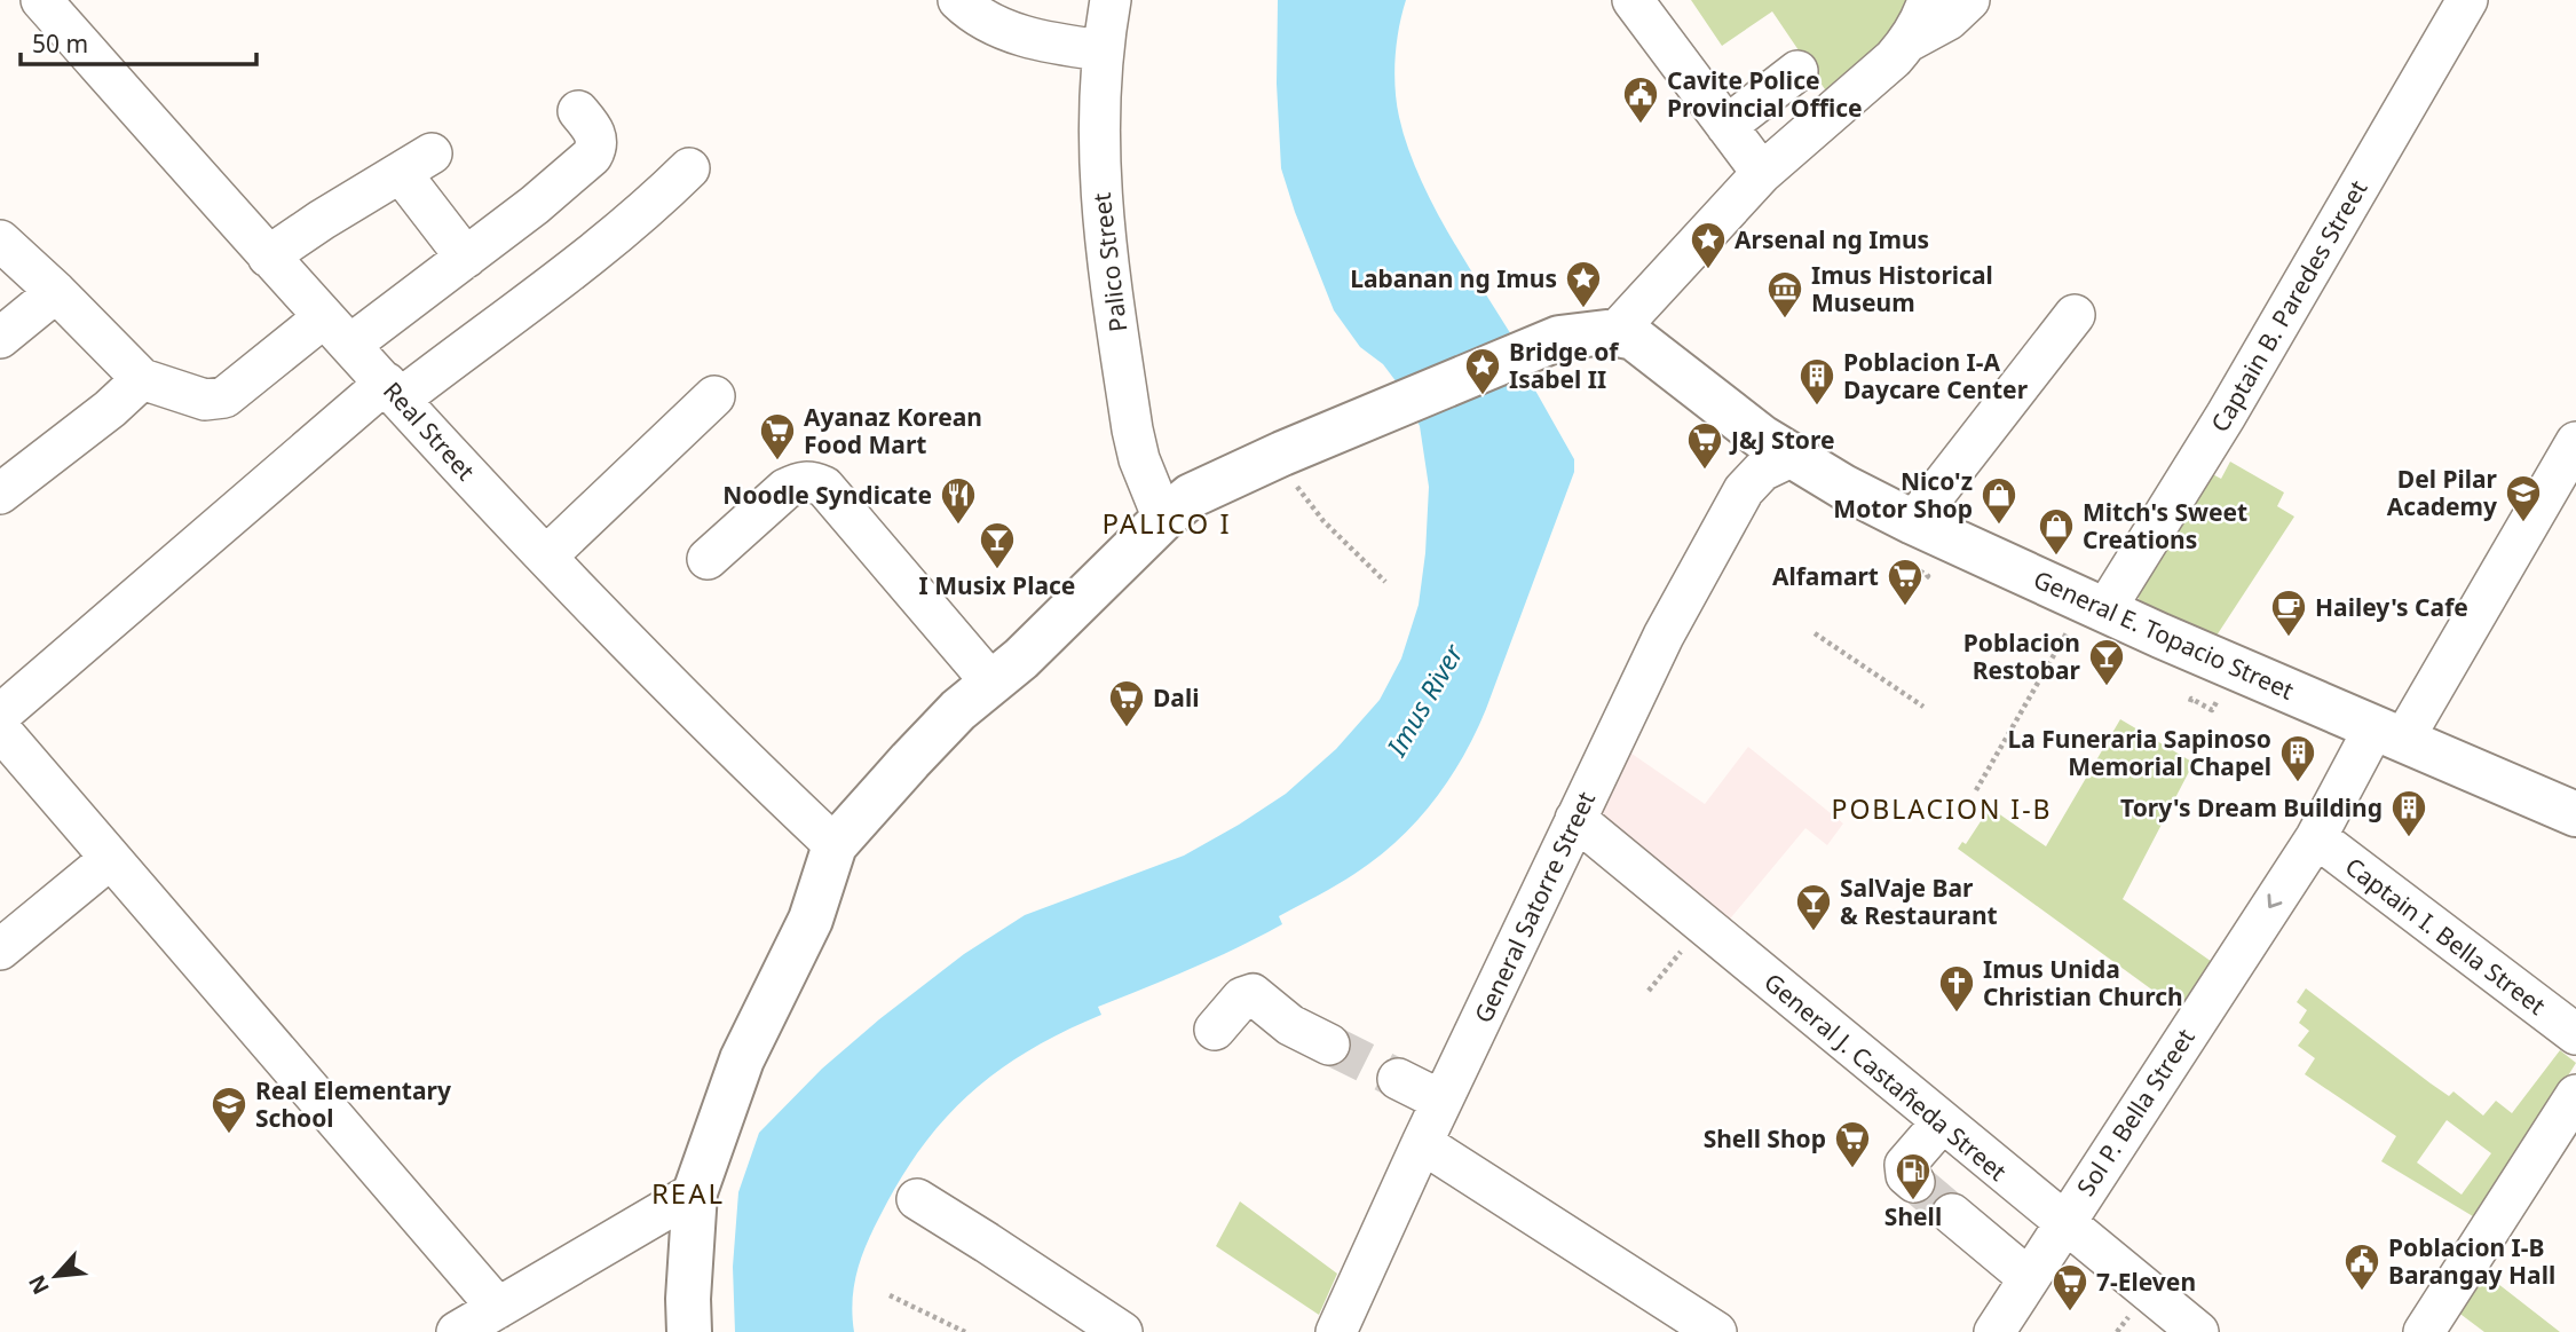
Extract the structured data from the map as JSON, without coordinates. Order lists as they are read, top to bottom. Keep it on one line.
{"streets":{"main road":["General E. Topacio Street"],"street":["Palico Street","Captain B. Paredes Street","Real Street","General Satorre Street","Captain I. Bella Street","General J. Castañeda Street","Sol P. Bella Street"]},"crossings":[["Captain B. Paredes Street","General E. Topacio Street"],["General E. Topacio Street","General Satorre Street"],["General E. Topacio Street","Sol P. Bella Street"],["General Satorre Street","General J. Castañeda Street"],["Captain I. Bella Street","Sol P. Bella Street"],["General J. Castañeda Street","Sol P. Bella Street"]],"one_way":["Sol P. Bella Street"],"districts":["PALICO I","POBLACION I-B","REAL"],"water":["Imus River"],"places":{"public building":["Cavite Police Provincial Office","Poblacion I-B Barangay Hall"],"place":["Arsenal ng Imus","Labanan ng Imus","Bridge of Isabel II"],"museum":["Imus Historical Museum"],"building":["Poblacion I-A Daycare Center","La Funeraria Sapinoso Memorial Chapel","Tory's Dream Building"],"supermarket":["Ayanaz Korean Food Mart","J&J Store","Alfamart","Dali","Shell Shop","7-Eleven"],"school or university":["Del Pilar Academy","Real Elementary School"],"restaurant":["Noodle Syndicate"],"shop":["Nico'z Motor Shop","Mitch's Sweet Creations"],"bar":["I Musix Place","Poblacion Restobar","SalVaje Bar & Restaurant"],"cafe":["Hailey's Cafe"],"church":["Imus Unida Christian Church"],"fuel station":["Shell"]},"scale_bar":"50 m","north":"bottom left"}
